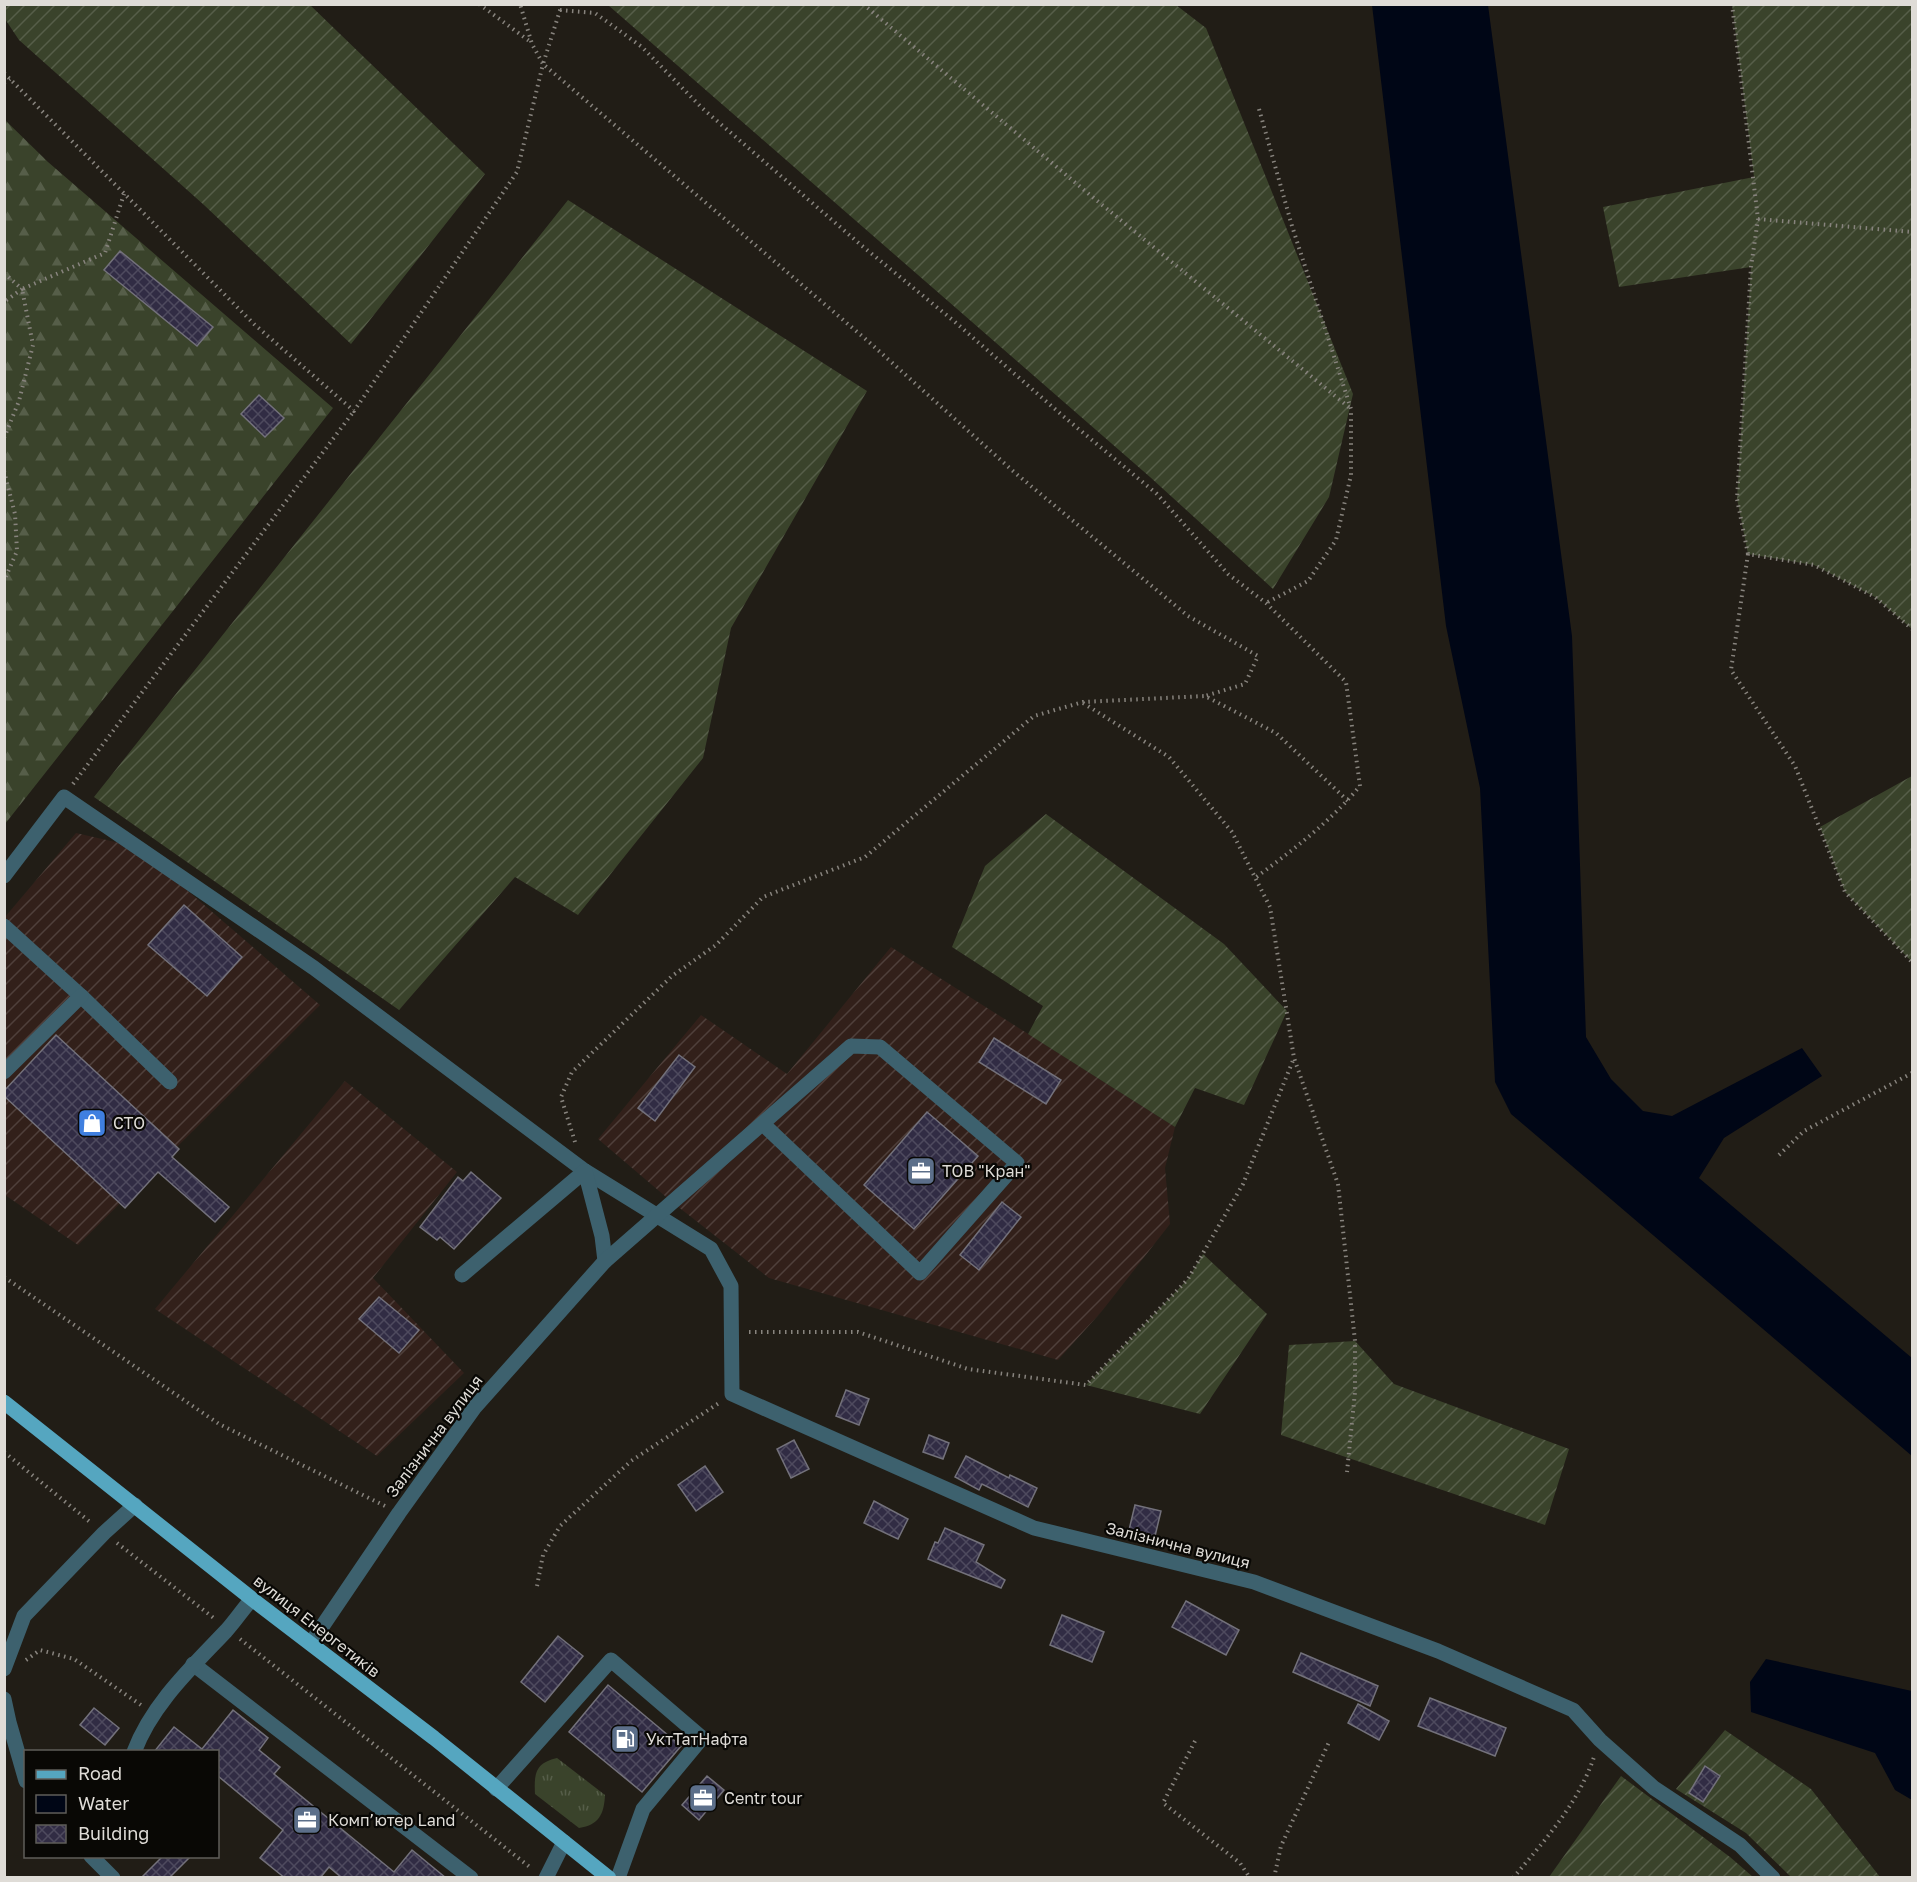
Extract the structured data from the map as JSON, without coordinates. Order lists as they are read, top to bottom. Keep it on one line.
{"streets":{"main road":["вулиця Енергетиків"],"street":["Залізнична вулиця"]},"crossings":[["Залізнична вулиця","вулиця Енергетиків"]],"places":{"shop":["СТО"],"office":["ТОВ \"Кран\"","Centr tour","Комп’ютер Land"],"fuel station":["УктТатНафта"]},"legend":["Road","Water","Building"]}
